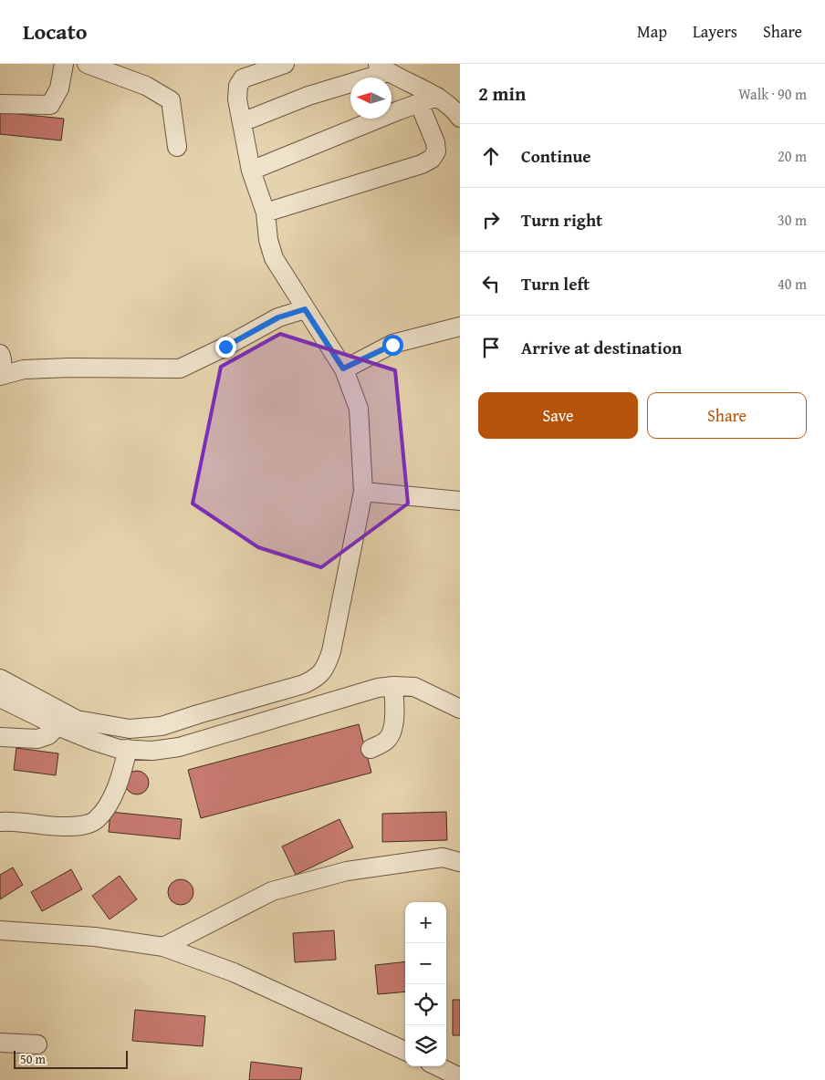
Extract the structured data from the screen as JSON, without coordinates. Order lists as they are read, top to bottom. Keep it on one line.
{"scale_bar":"50 m","north":"left","page":{"header":"Locato","nav":["Map","Layers","Share"],"heading":["2 min","Walk · 90 m"],"list":[["Continue","20 m"],["Turn right","30 m"],["Turn left","40 m"],"Arrive at destination"],"buttons":["Save","Share"],"map_buttons":["+","−"],"scale":"50 m"}}
